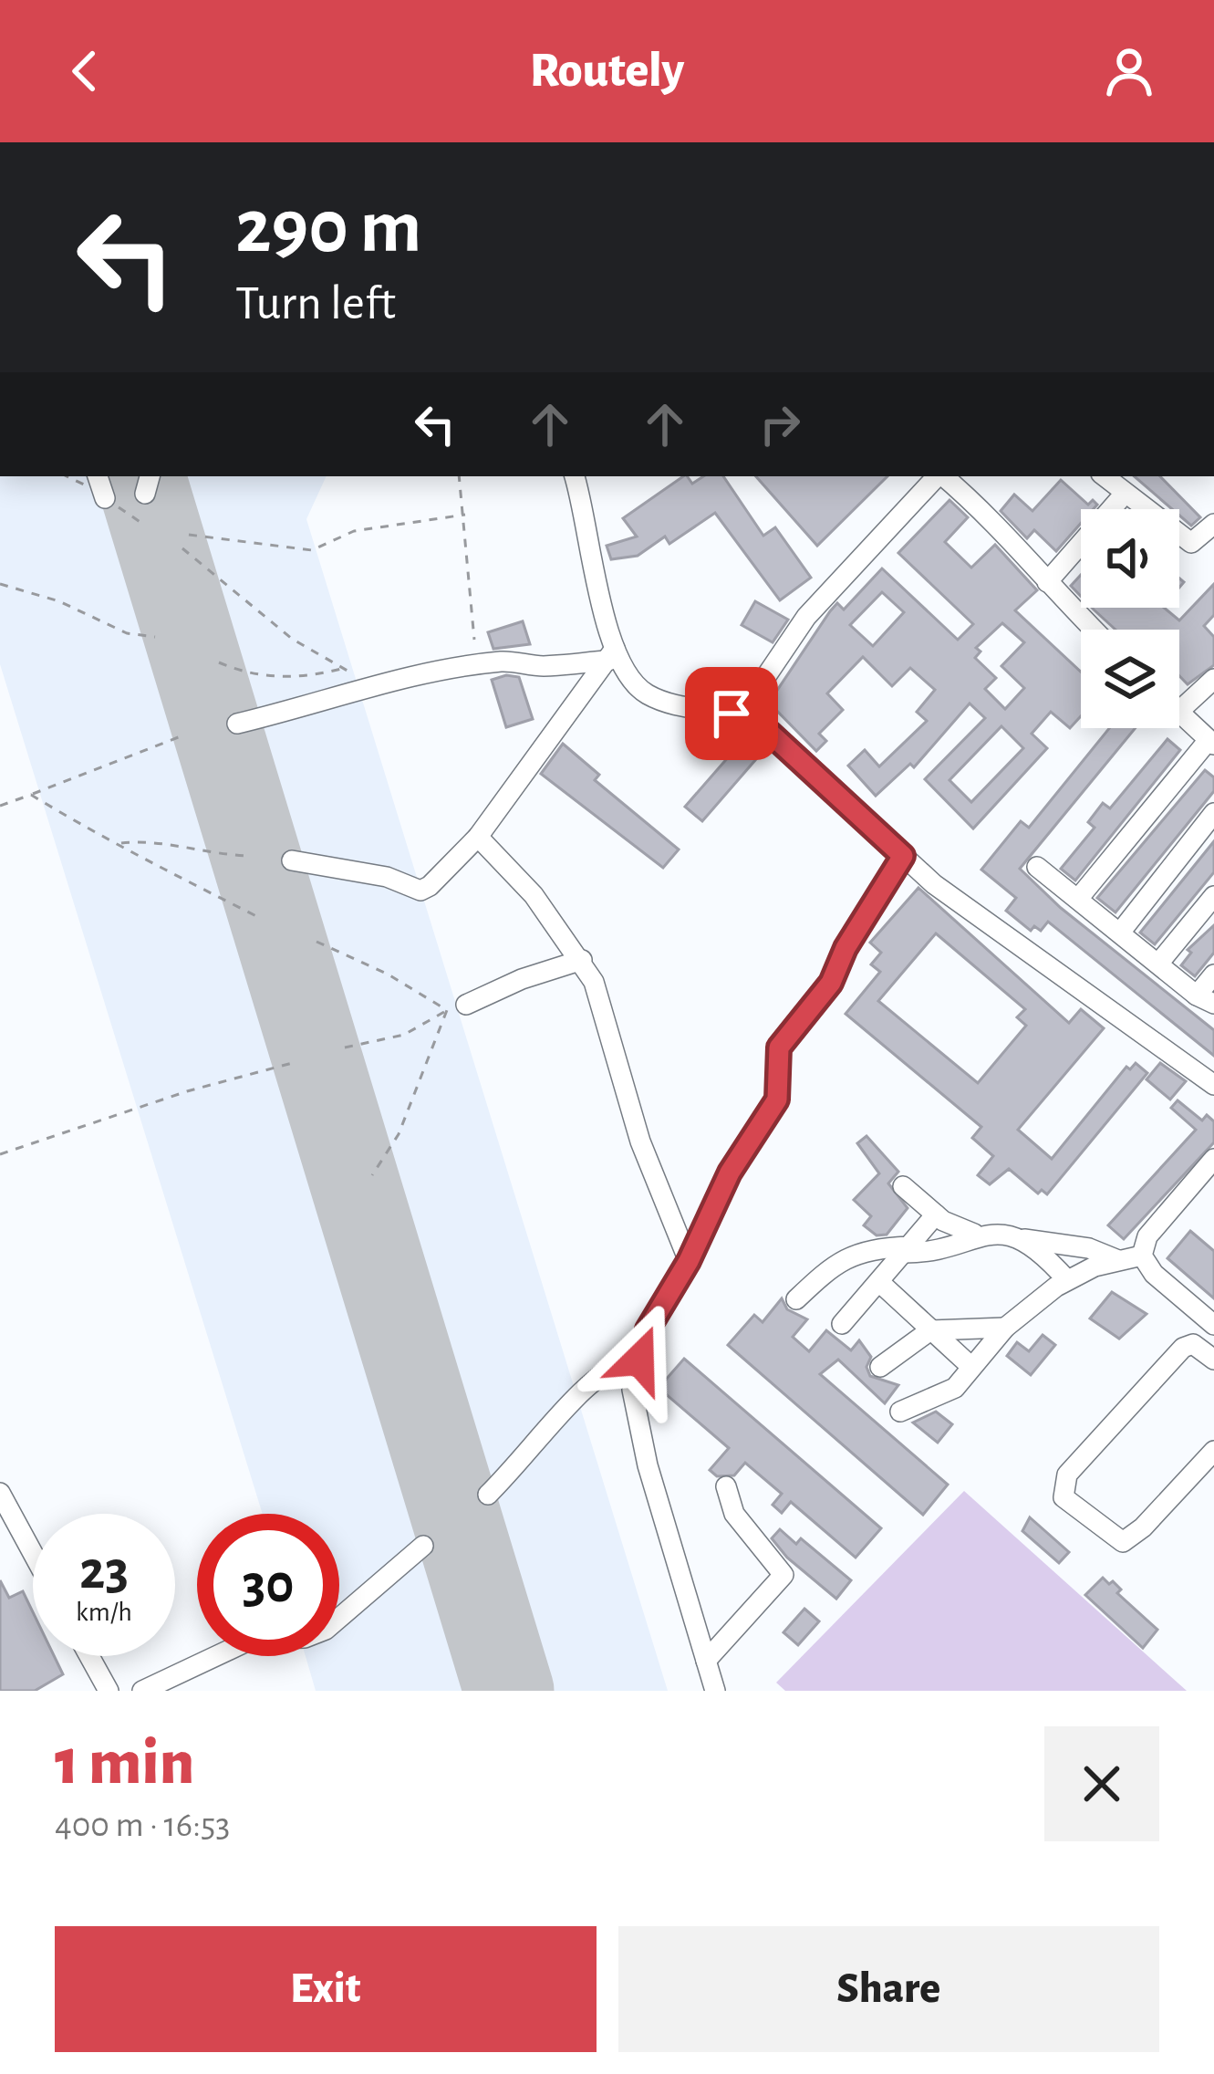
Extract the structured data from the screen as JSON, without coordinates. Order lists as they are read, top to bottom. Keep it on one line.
{"page":{"header":"Routely","turn":["290 m","Turn left"],"speed":"23 km/h","limit":"30","heading":["1 min","400 m · 16:53"],"buttons":["Exit","Share"]}}
